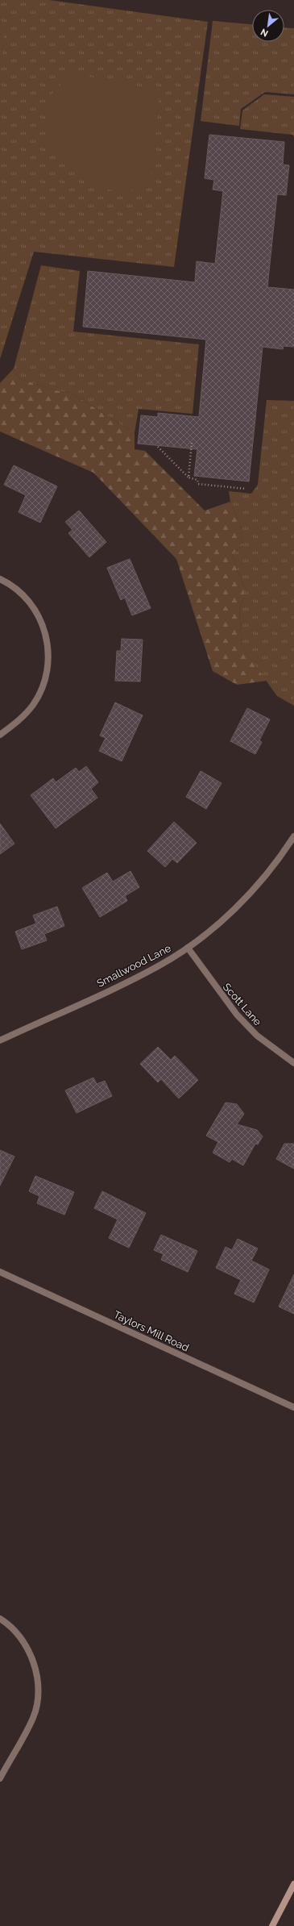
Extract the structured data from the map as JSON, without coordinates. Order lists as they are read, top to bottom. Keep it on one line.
{"streets":{"street":["Smallwood Lane","Scott Lane","Taylors Mill Road"]},"crossings":[["Smallwood Lane","Scott Lane"]],"north":"bottom left"}
